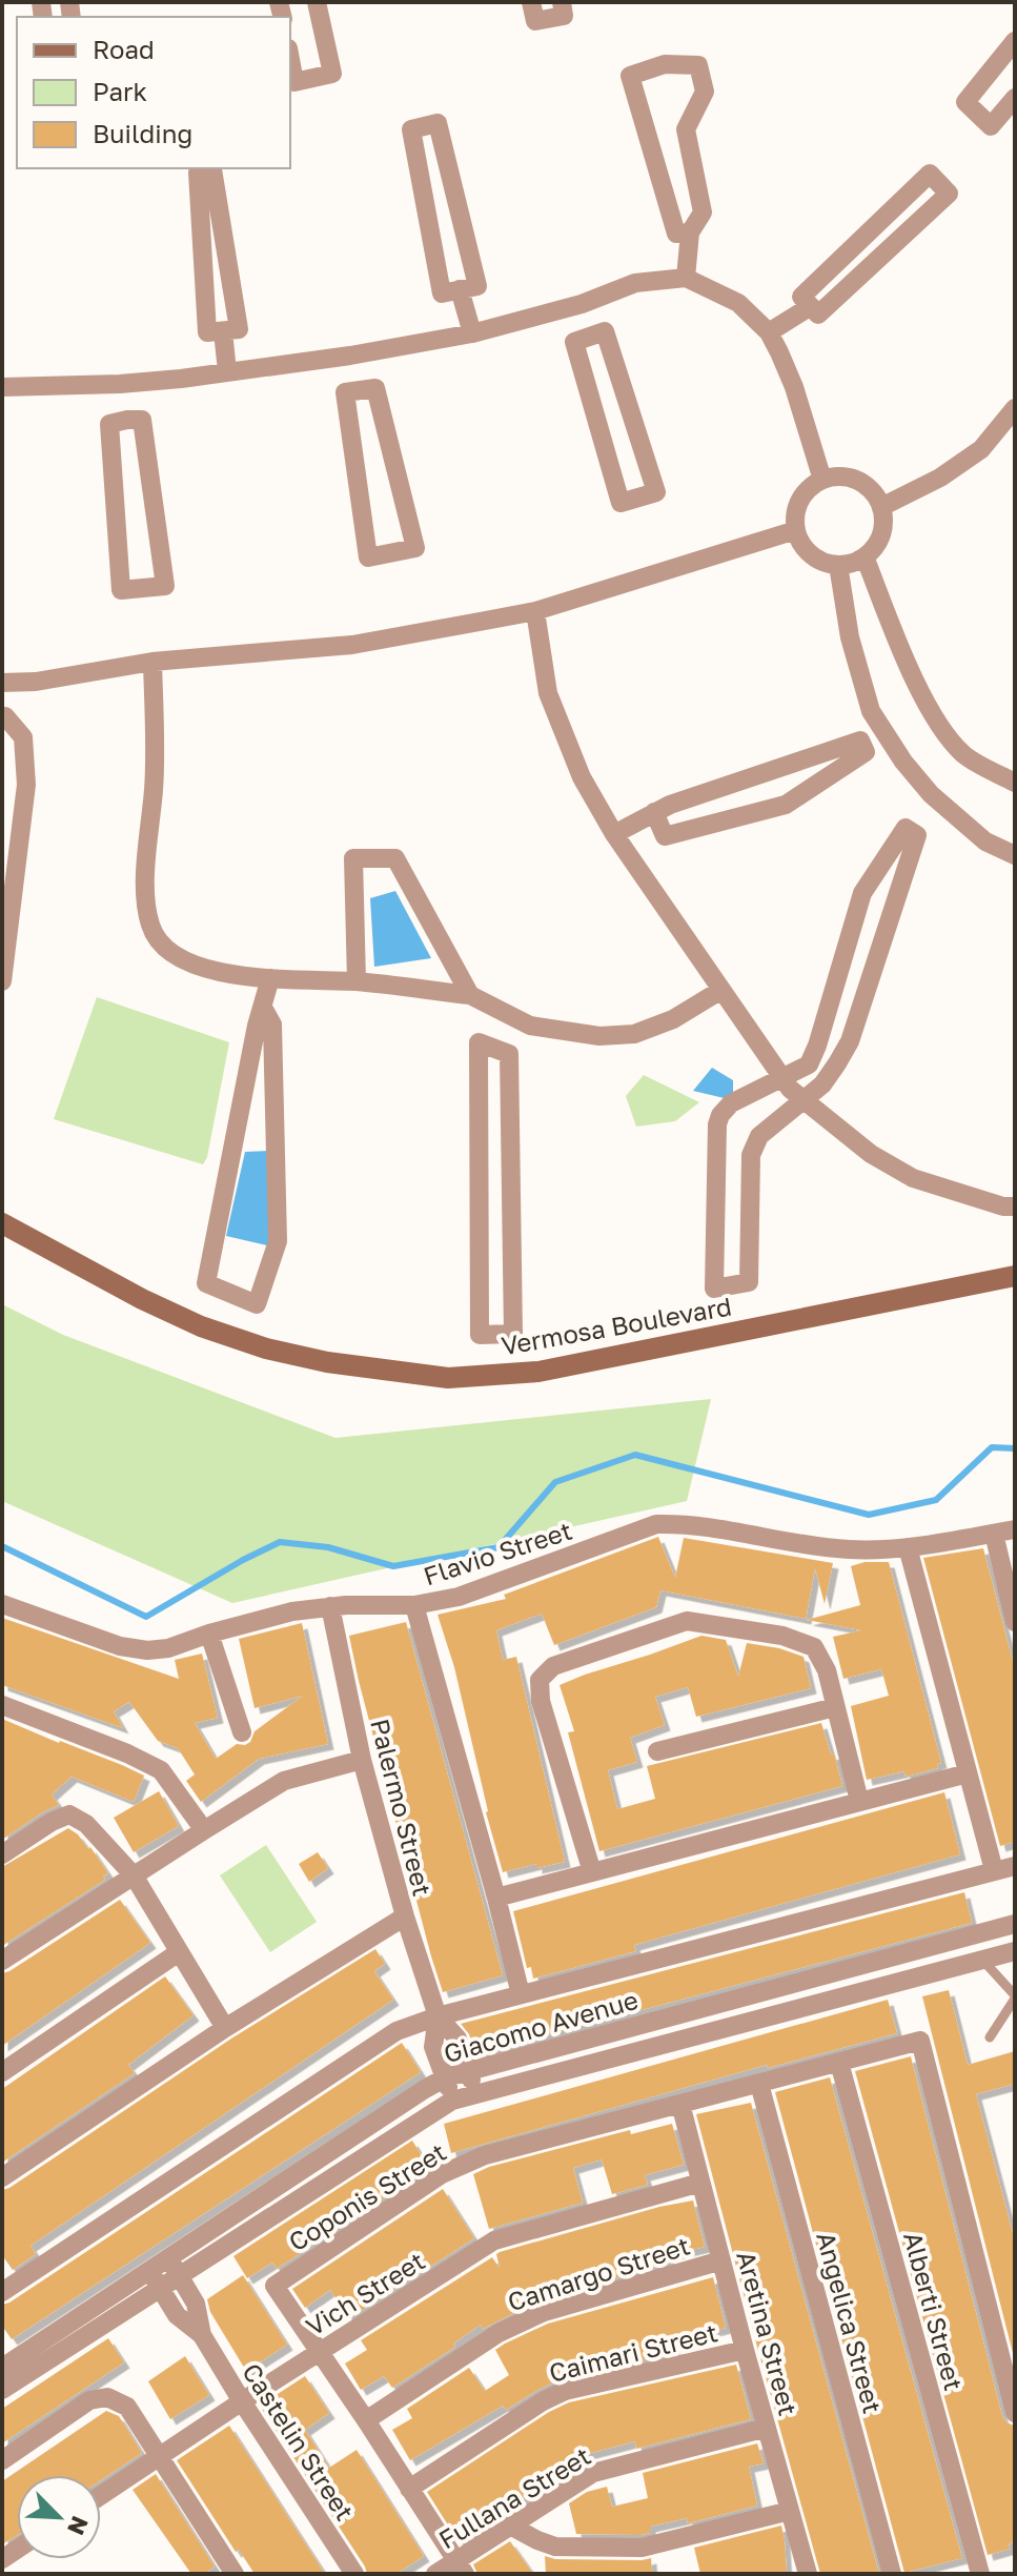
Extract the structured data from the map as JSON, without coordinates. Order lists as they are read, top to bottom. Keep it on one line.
{"streets":{"main road":["Vermosa Boulevard"],"street":["Flavio Street","Palermo Street","Giacomo Avenue","Coponis Street","Camargo Street","Vich Street","Alberti Street","Angelica Street","Aretina Street","Caimari Street","Castelin Street","Fullana Street"]},"crossings":[["Flavio Street","Palermo Street"],["Giacomo Avenue","Castelin Street"],["Coponis Street","Camargo Street"],["Coponis Street","Vich Street"],["Coponis Street","Alberti Street"],["Coponis Street","Angelica Street"],["Coponis Street","Aretina Street"],["Coponis Street","Caimari Street"],["Coponis Street","Fullana Street"],["Camargo Street","Aretina Street"],["Vich Street","Aretina Street"],["Vich Street","Castelin Street"],["Aretina Street","Caimari Street"],["Aretina Street","Fullana Street"]],"legend":["Road","Park","Building"],"north":"bottom right"}
